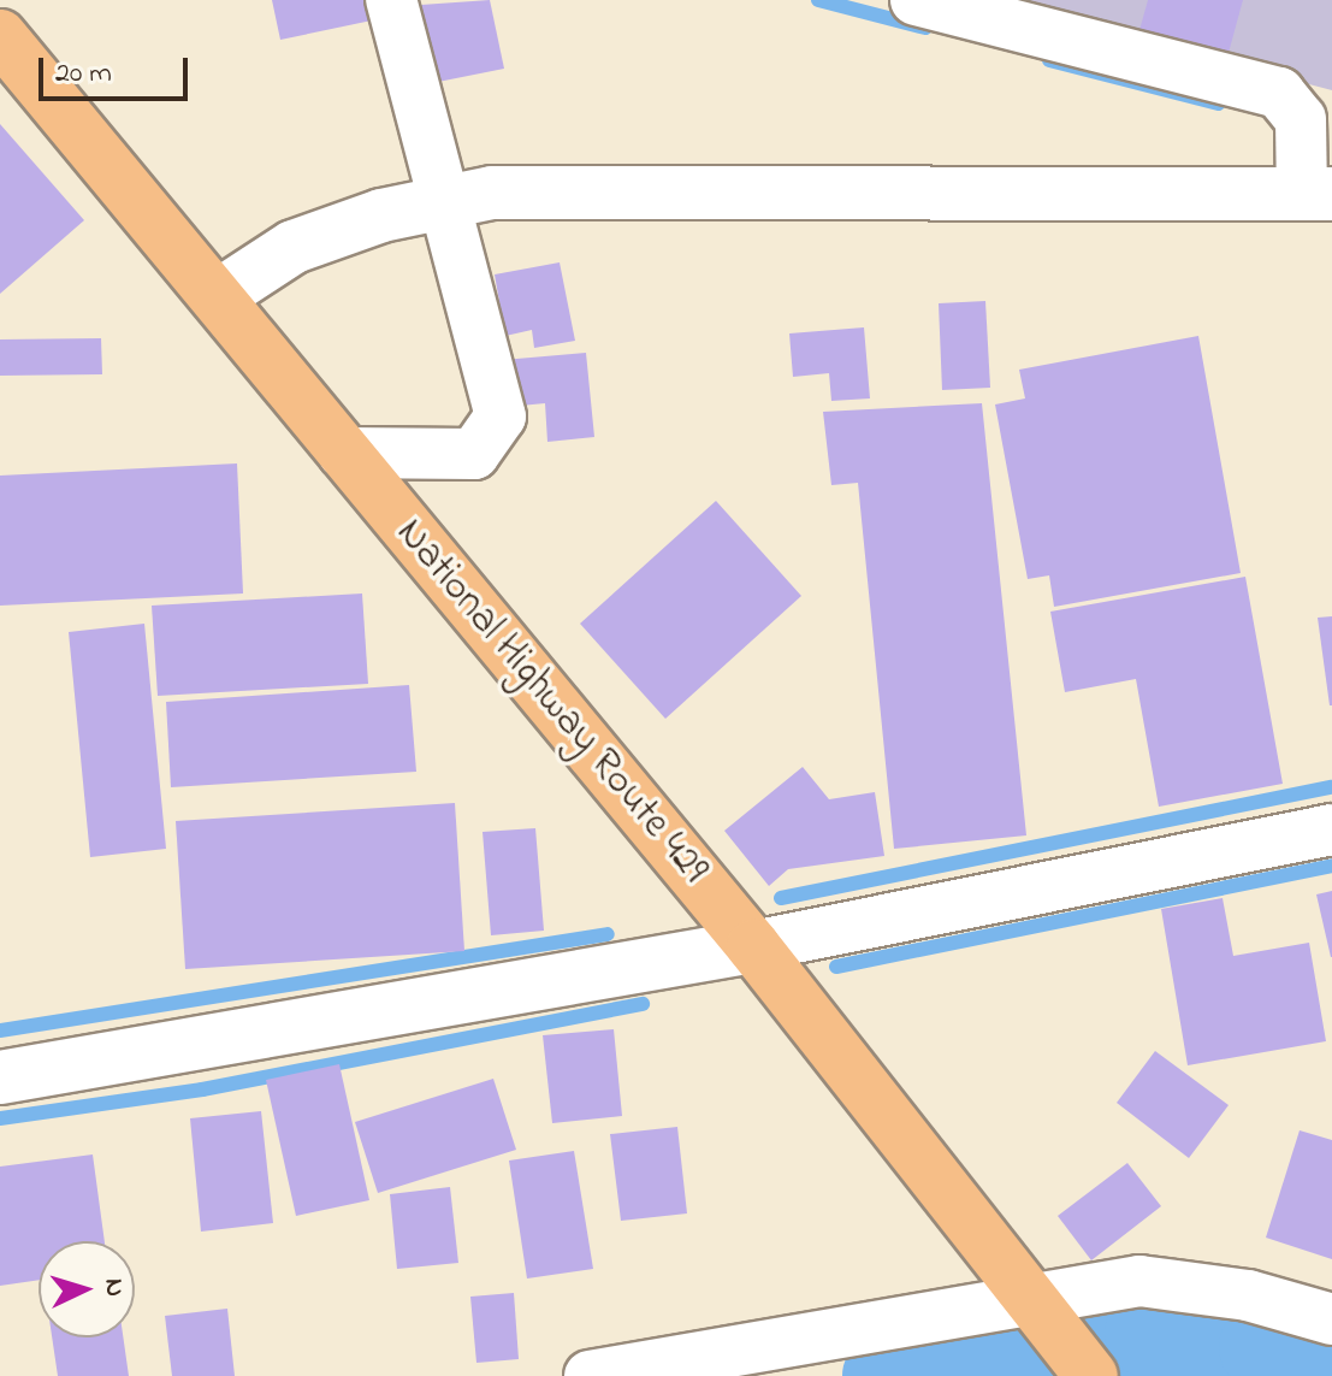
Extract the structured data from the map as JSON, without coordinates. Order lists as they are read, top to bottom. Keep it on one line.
{"streets":{"highway":["National Highway Route 429"]},"scale_bar":"20 m","north":"right"}
